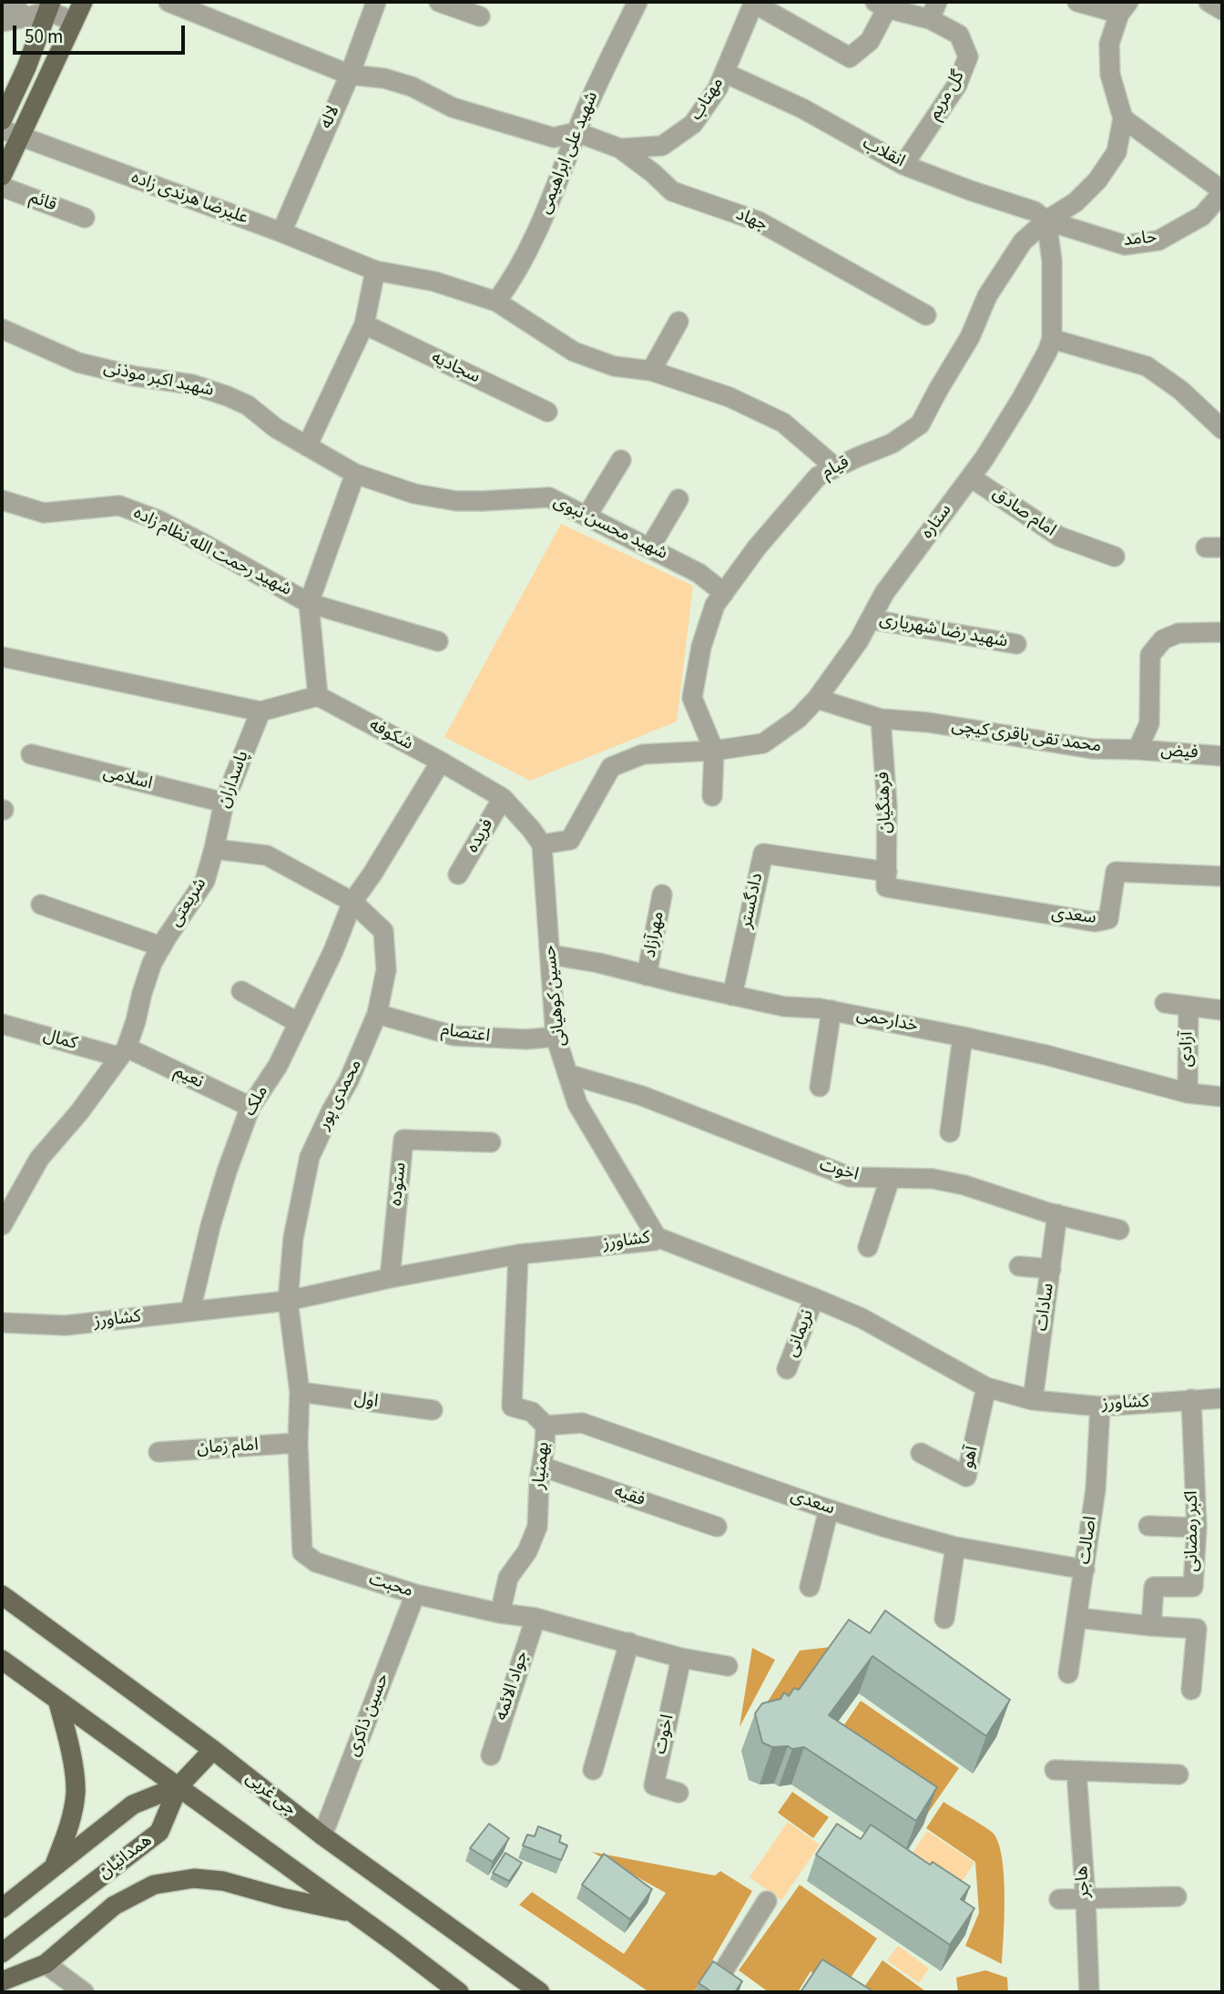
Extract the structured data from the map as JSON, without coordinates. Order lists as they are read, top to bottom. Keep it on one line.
{"streets":{"main road":["جی غربی","همدانیان"],"street":["گل مریم","مهتاب","لاله","شهید علی ابراهیمی","انقلاب","علیرضا هرندی زاده","قائم","جهاد","حامد","سجادیه","شهید اکبر موذنی","قیام","امام صادق","ستاره","شهید محسن نبوی","شهید رحمت الله نظام زاده","شهید رضا شهریاری","شکوفه","محمد تقی باقری کیچی","فیض","اسلامی","پاسداران","فرهنگیان","فریده","دادگستر","شریعتی","سعدی","مهرآزاد","حسین کوهیانی","خدارحمی","اعتصام","کمال","آزادی","نعیم","محمدی پور","ملک","اخوت","ستوده","کشاورز","سادات","نریمانی","اول","امام زمان","آهو","بهمنیار","فقیه","اکبر رمضانی","اصالت","محبت","جواد الائمه","حسین ذاکری","هاجر"]},"crossings":[["گل مریم","انقلاب"],["مهتاب","انقلاب"],["مهتاب","جهاد"],["لاله","علیرضا هرندی زاده"],["شهید علی ابراهیمی","علیرضا هرندی زاده"],["شهید علی ابراهیمی","جهاد"],["انقلاب","حامد"],["انقلاب","قیام"],["انقلاب","ستاره"],["علیرضا هرندی زاده","قیام"],["حامد","قیام"],["حامد","ستاره"],["شهید اکبر موذنی","شهید محسن نبوی"],["قیام","ستاره"],["قیام","شهید محسن نبوی"],["امام صادق","ستاره"],["ستاره","شهید رضا شهریاری"],["ستاره","محمد تقی باقری کیچی"],["شکوفه","فریده"],["شکوفه","حسین کوهیانی"],["محمد تقی باقری کیچی","فیض"],["محمد تقی باقری کیچی","فرهنگیان"],["اسلامی","پاسداران"],["پاسداران","شریعتی"],["فرهنگیان","دادگستر"],["فرهنگیان","سعدی"],["دادگستر","سعدی"],["دادگستر","خدارحمی"],["شریعتی","کمال"],["شریعتی","نعیم"],["سعدی","بهمنیار"],["سعدی","اصالت"],["مهرآزاد","خدارحمی"],["حسین کوهیانی","خدارحمی"],["حسین کوهیانی","اعتصام"],["حسین کوهیانی","اخوت"],["حسین کوهیانی","کشاورز"],["خدارحمی","آزادی"],["اعتصام","محمدی پور"],["کمال","نعیم"],["نعیم","ملک"],["محمدی پور","ملک"],["محمدی پور","کشاورز"],["محمدی پور","محبت"],["ملک","کشاورز"],["اخوت","سادات"],["اخوت","محبت"],["ستوده","کشاورز"],["کشاورز","سادات"],["کشاورز","نریمانی"],["کشاورز","آهو"],["کشاورز","بهمنیار"],["کشاورز","اکبر رمضانی"],["کشاورز","اصالت"],["کشاورز","محبت"],["اول","محبت"],["امام زمان","محبت"],["بهمنیار","فقیه"],["بهمنیار","محبت"],["محبت","جواد الائمه"],["محبت","حسین ذاکری"],["حسین ذاکری","جی غربی"]],"scale_bar":"50 m"}
